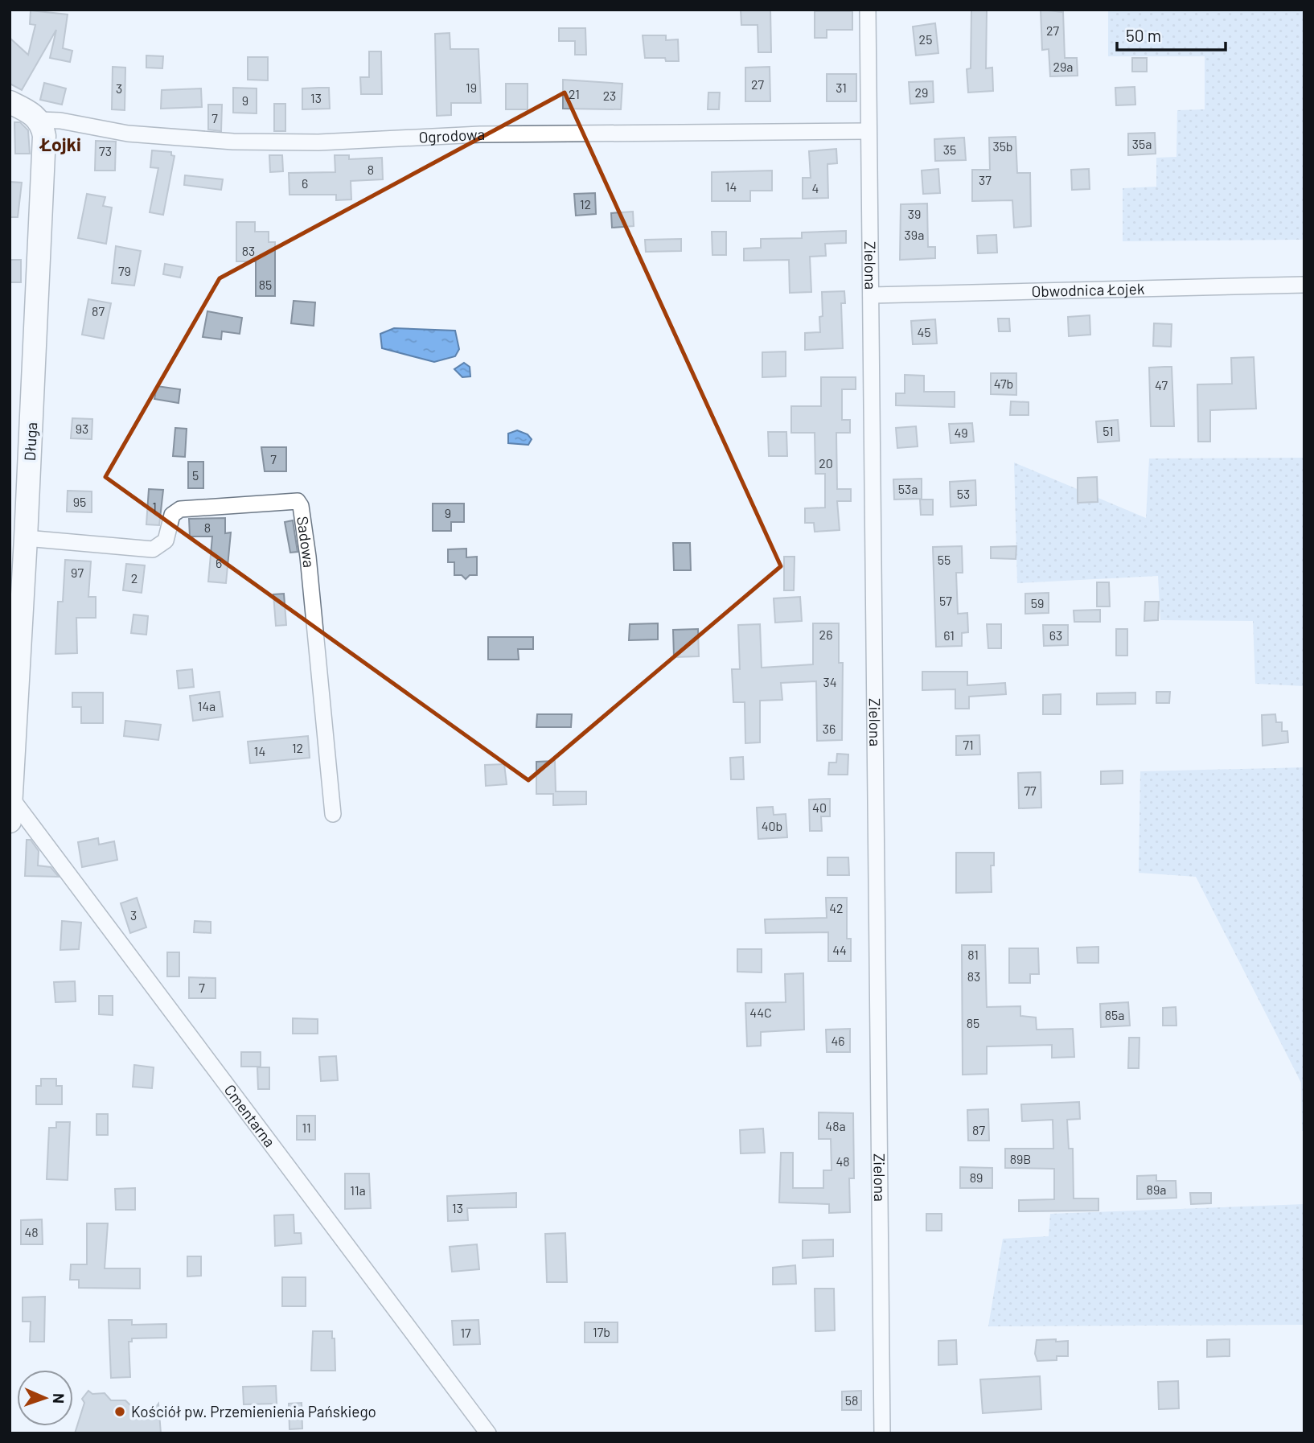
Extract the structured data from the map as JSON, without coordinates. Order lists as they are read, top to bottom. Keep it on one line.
{"streets":{"street":["Ogrodowa","Zielona","Obwodnica Łojek","Długa","Sadowa","Cmentarna"]},"crossings":[["Ogrodowa","Zielona"],["Ogrodowa","Długa"],["Zielona","Obwodnica Łojek"],["Długa","Sadowa"],["Długa","Cmentarna"]],"districts":["Łojki"],"places":["Kościół pw. Przemienienia Pańskiego"],"house_numbers":["27","25","29a","27","19","31","3","29","21","23","13","9","7","35a","35b","35","73","8","37","6","14","4","12","39","39a","83","79","85","87","45","47b","47","93","51","49","7","20","5","53a","53","95","1","9","8","55","6","97","2","57","59","26","61","63","34","14a","36","71","12","14","77","40","40b","42","3","44","81","83","7","44C","85a","85","46","48a","11","87","89B","48","89","89a","11a","13","48","17b","17","58"],"scale_bar":"50 m","north":"right"}
